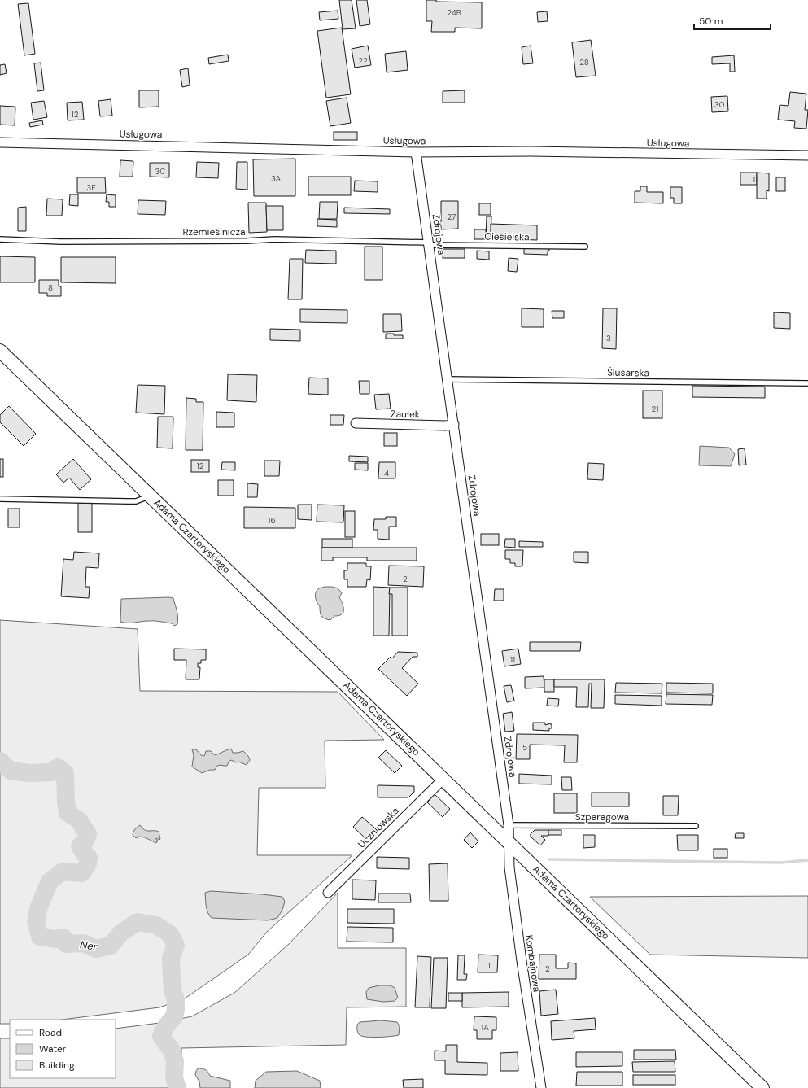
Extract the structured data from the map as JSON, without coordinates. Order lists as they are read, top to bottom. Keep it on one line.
{"streets":{"street":["Usługowa","Zdrojowa","Zaułek","Adama Czartoryskiego","Uczniowska","Kombajnowa"],"lane":["Rzemieślnicza","Ciesielska","Ślusarska","Szparagowa"]},"crossings":[["Usługowa","Zdrojowa"],["Rzemieślnicza","Zdrojowa"],["Rzemieślnicza","Ciesielska"],["Zdrojowa","Ciesielska"],["Zdrojowa","Ślusarska"],["Zdrojowa","Zaułek"],["Zdrojowa","Adama Czartoryskiego"],["Zdrojowa","Szparagowa"],["Zdrojowa","Kombajnowa"],["Adama Czartoryskiego","Uczniowska"],["Adama Czartoryskiego","Kombajnowa"]],"water":["Ner"],"house_numbers":["24B","22","28","30","12","3C","3A","11","3E","27","8","3","21","12","4","16","2","11","5","1","2","1A"],"legend":["Road","Water","Building"],"scale_bar":"50 m"}
